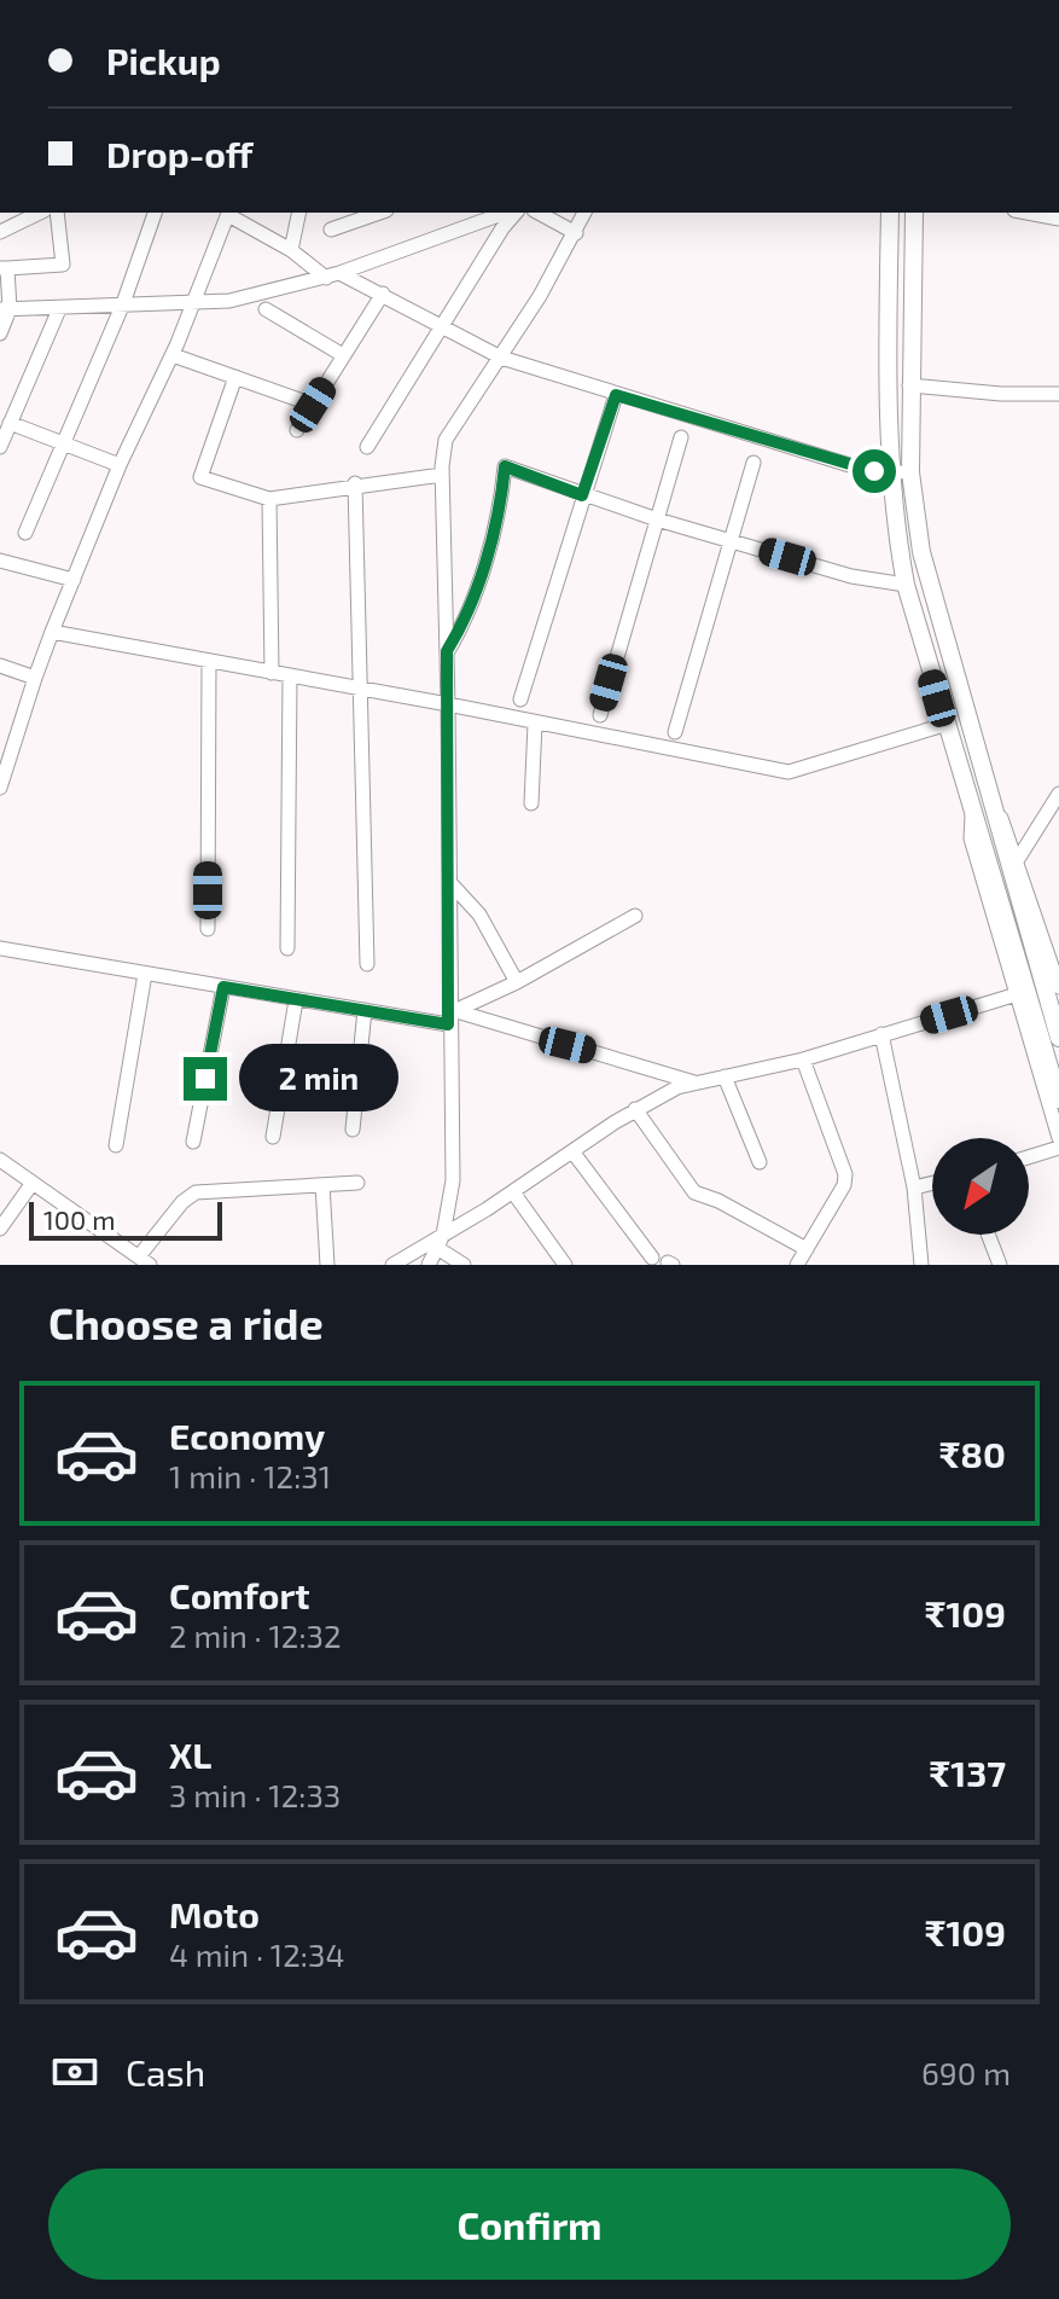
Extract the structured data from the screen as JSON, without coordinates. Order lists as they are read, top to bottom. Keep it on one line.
{"scale_bar":"100 m","north":"bottom left","page":{"banner":["Pickup","Drop-off"],"bubble":"2 min","scale":"100 m","heading":"Choose a ride","list":[{"name":"Economy","note":"1 min · 12:31","value":"₹80"},{"name":"Comfort","note":"2 min · 12:32","value":"₹109"},{"name":"XL","note":"3 min · 12:33","value":"₹137"},{"name":"Moto","note":"4 min · 12:34","value":"₹109"}],"pay":["Cash","690 m"],"buttons":"Confirm"}}
